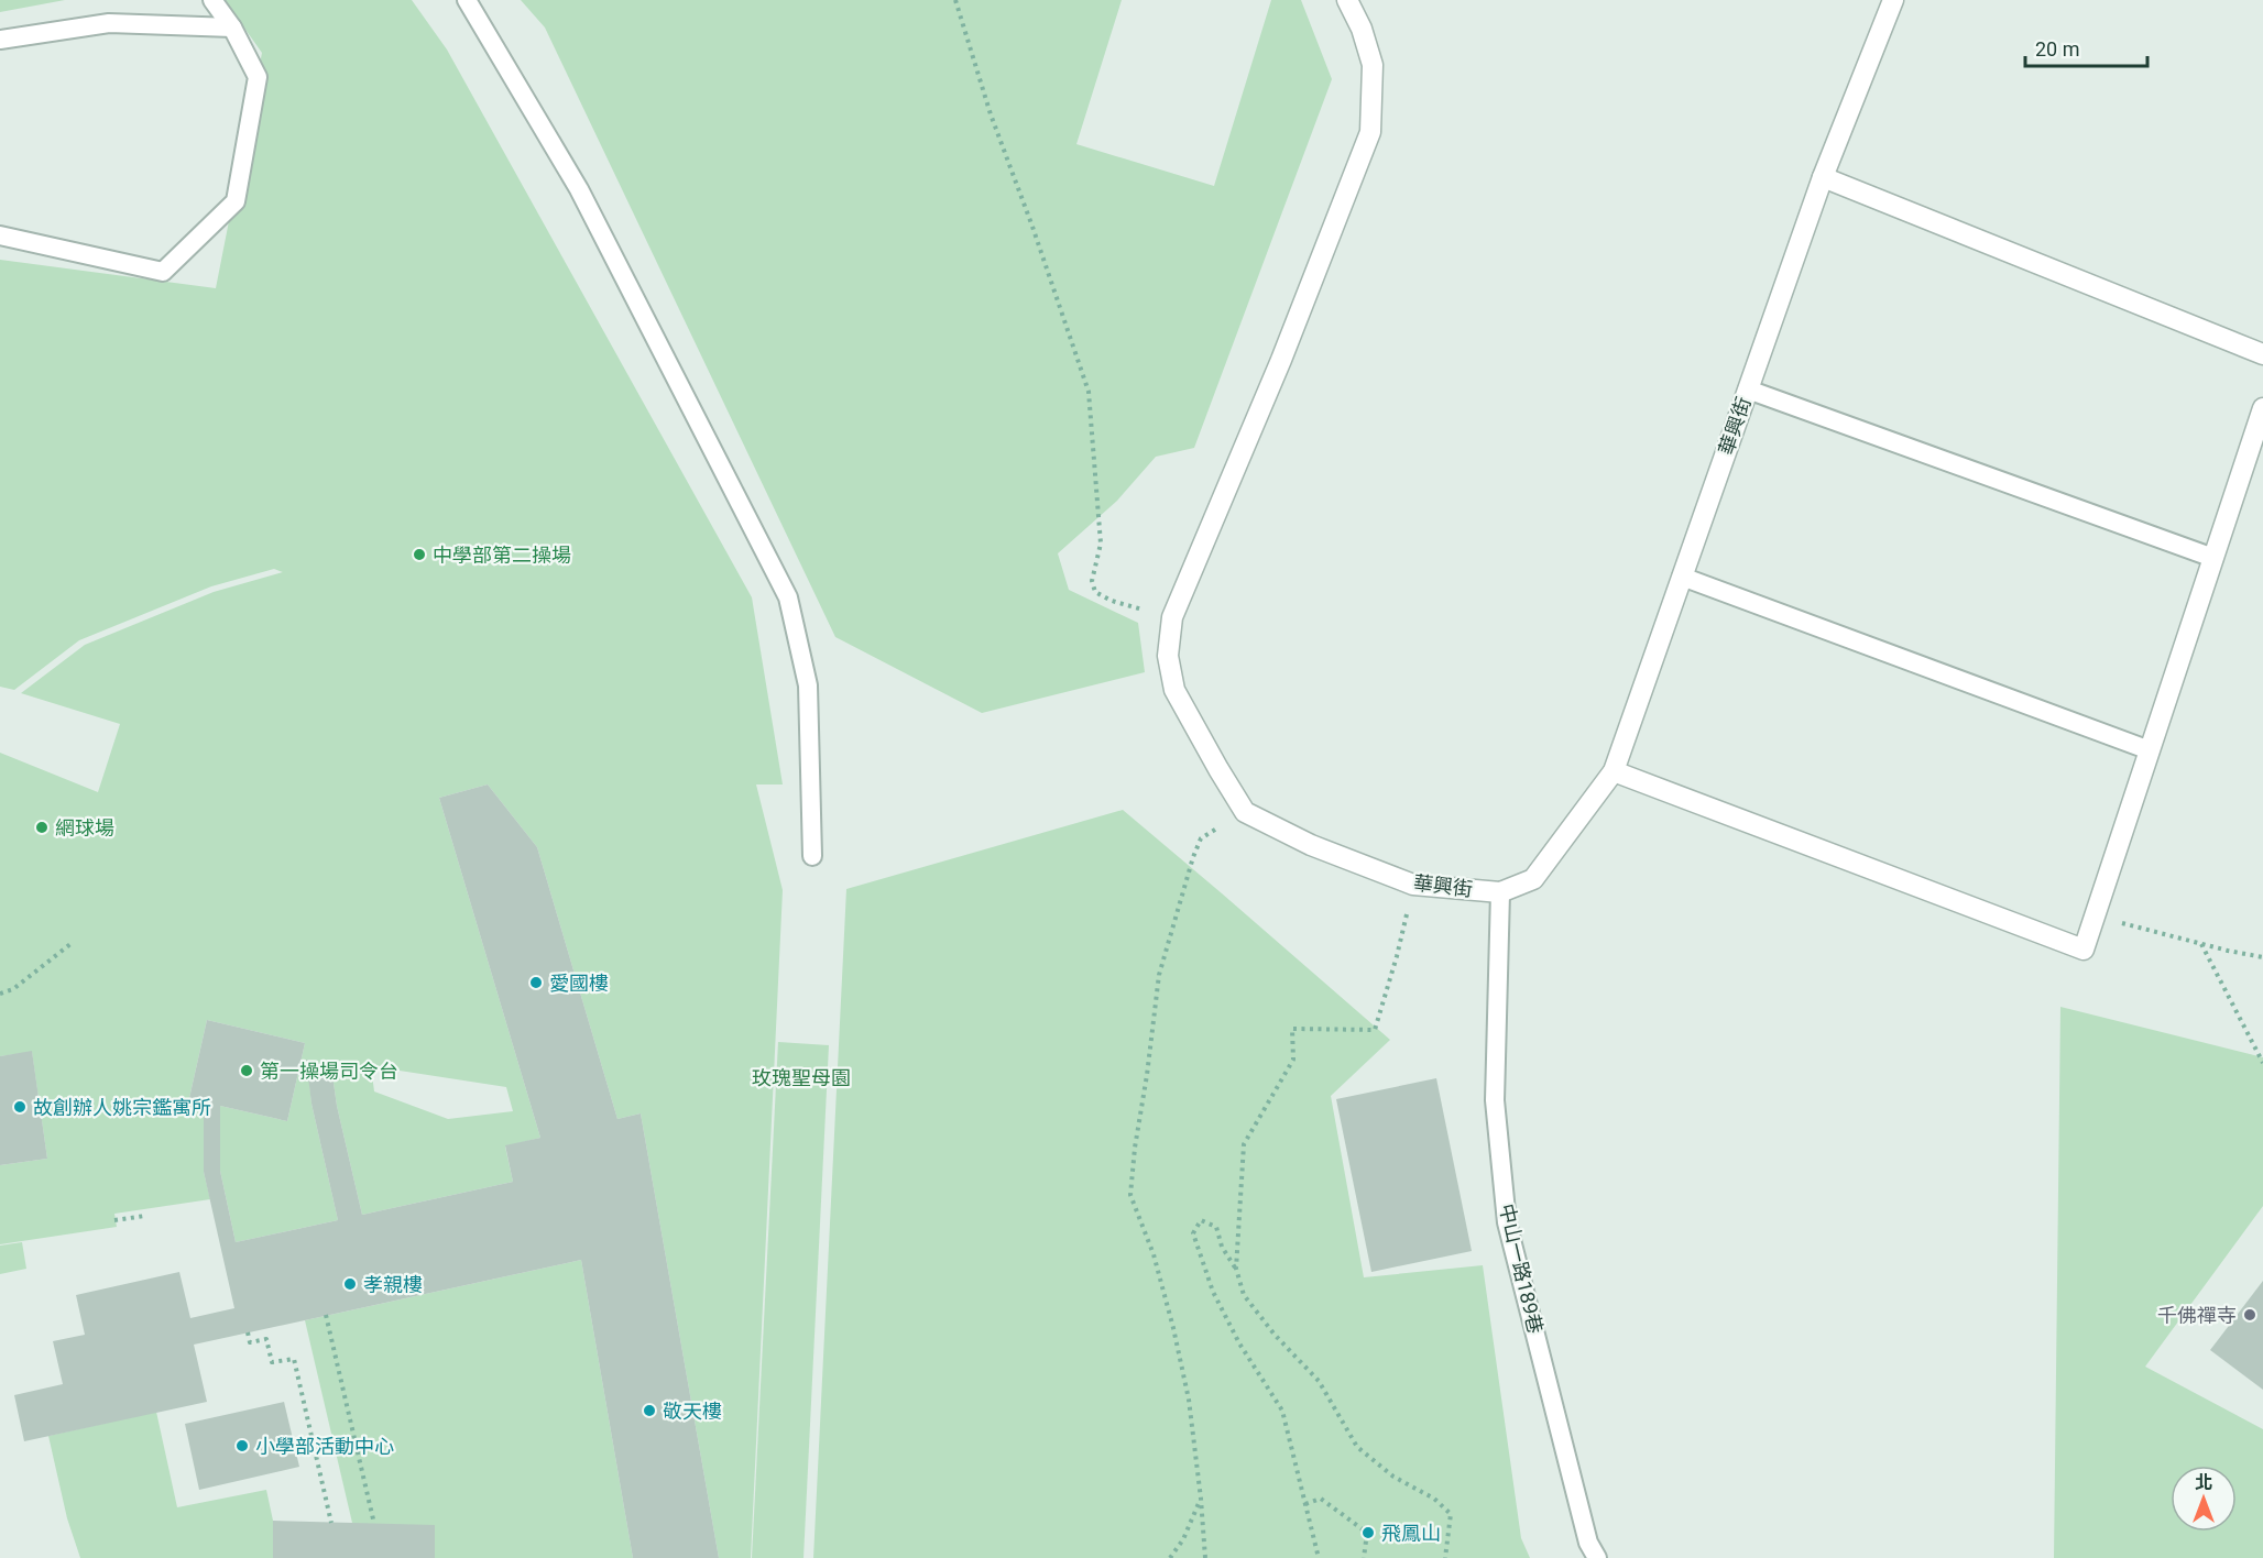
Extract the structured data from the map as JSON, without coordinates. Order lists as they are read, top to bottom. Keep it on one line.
{"streets":{"street":["華興街"],"lane":["中山一路189巷"]},"crossings":[["華興街","中山一路189巷"]],"parks":["玫瑰聖母園"],"places":["中學部第二操場","網球場","愛國樓","第一操場司令台","故創辦人姚宗鑑寓所","孝親樓","千佛禪寺","敬天樓","小學部活動中心","飛鳳山"],"scale_bar":"20 m","north":"top"}
